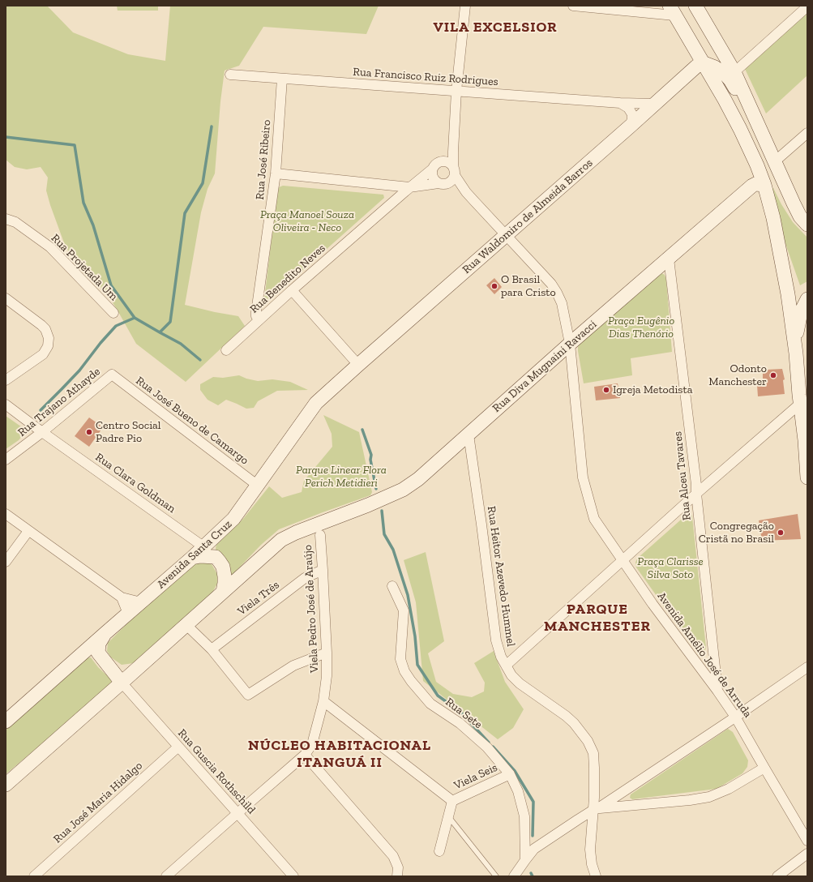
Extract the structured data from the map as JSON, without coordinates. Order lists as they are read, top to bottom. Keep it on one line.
{"streets":{"main road":["Rua Waldomiro de Almeida Barros","Rua Diva Mugnaini Ravacci","Avenida Santa Cruz"],"street":["Rua Francisco Ruiz Rodrigues","Rua José Ribeiro","Rua Projetada Um","Rua Benedito Neves","Rua Trajano Athayde","Rua José Bueno de Camargo","Rua Alceu Tavares","Rua Clara Goldman","Rua Heitor Azevedo Hummel","Viela Três","Viela Pedro José de Araújo","Avenida Amélio José de Arruda","Rua Sete","Rua Guscia Rothschild","Viela Seis","Rua José Maria Hidalgo"]},"crossings":[["Rua Francisco Ruiz Rodrigues","Rua José Ribeiro"],["Rua Francisco Ruiz Rodrigues","Rua Waldomiro de Almeida Barros"],["Rua José Ribeiro","Rua Benedito Neves"],["Rua Waldomiro de Almeida Barros","Avenida Santa Cruz"],["Rua Waldomiro de Almeida Barros","Avenida Amélio José de Arruda"],["Rua Benedito Neves","Avenida Amélio José de Arruda"],["Rua Diva Mugnaini Ravacci","Rua Alceu Tavares"],["Rua Diva Mugnaini Ravacci","Rua Heitor Azevedo Hummel"],["Rua Diva Mugnaini Ravacci","Viela Pedro José de Araújo"],["Rua Diva Mugnaini Ravacci","Avenida Amélio José de Arruda"],["Rua Trajano Athayde","Rua José Bueno de Camargo"],["Rua Trajano Athayde","Rua Clara Goldman"],["Rua José Bueno de Camargo","Avenida Santa Cruz"],["Rua Alceu Tavares","Avenida Amélio José de Arruda"],["Rua Clara Goldman","Avenida Santa Cruz"],["Viela Três","Viela Pedro José de Araújo"],["Viela Pedro José de Araújo","Rua Guscia Rothschild"],["Rua Sete","Viela Seis"],["Rua Guscia Rothschild","Rua José Maria Hidalgo"]],"districts":["VILA EXCELSIOR","PARQUE MANCHESTER","NÚCLEO HABITACIONAL ITANGUÁ II"],"parks":["Praça Manoel Souza Oliveira - Neco","Praça Eugênio Dias Thenório","Parque Linear Flora Perich Metidieri","Praça Clarisse Silva Soto"],"places":["O Brasil para Cristo","Odonto Manchester","Igreja Metodista","Centro Social Padre Pio","Congregação Cristã no Brasil"]}
